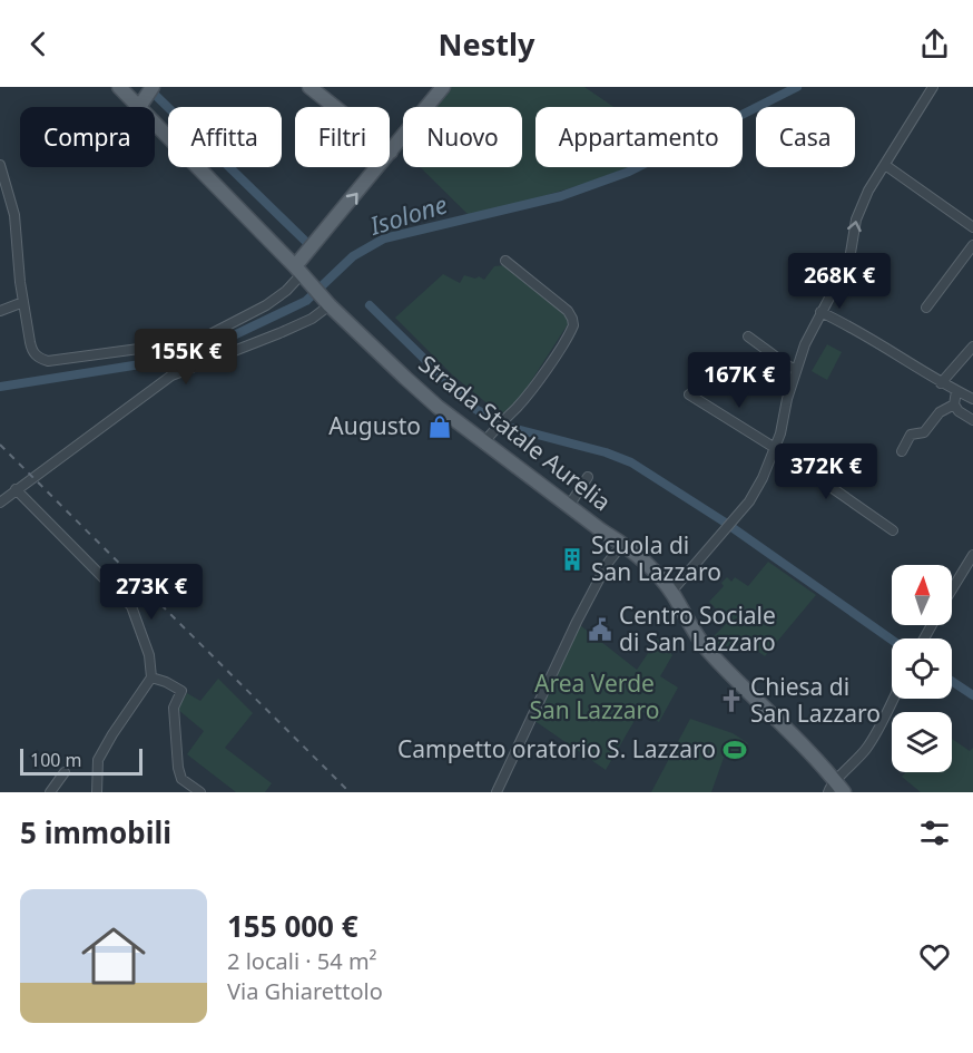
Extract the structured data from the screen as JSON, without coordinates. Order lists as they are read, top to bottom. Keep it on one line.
{"streets":{"main road":["Strada Statale Aurelia"]},"water":["Isolone"],"parks":["Area Verde San Lazzaro"],"places":{"shop":["Augusto"],"building":["Scuola di San Lazzaro"],"public building":["Centro Sociale di San Lazzaro"],"church":["Chiesa di San Lazzaro"],"sports":["Campetto oratorio S. Lazzaro"]},"scale_bar":"100 m","north":"top","page":{"header":"Nestly","chip":["Compra","Affitta","Filtri","Nuovo","Appartamento","Casa"],"price":["268K €","155K €","167K €","372K €","273K €"],"scale":"100 m","heading":"5 immobili","list":[{"name":"155 000 €","note":"2 locali · 54 m² · Via Ghiarettolo"}]}}
